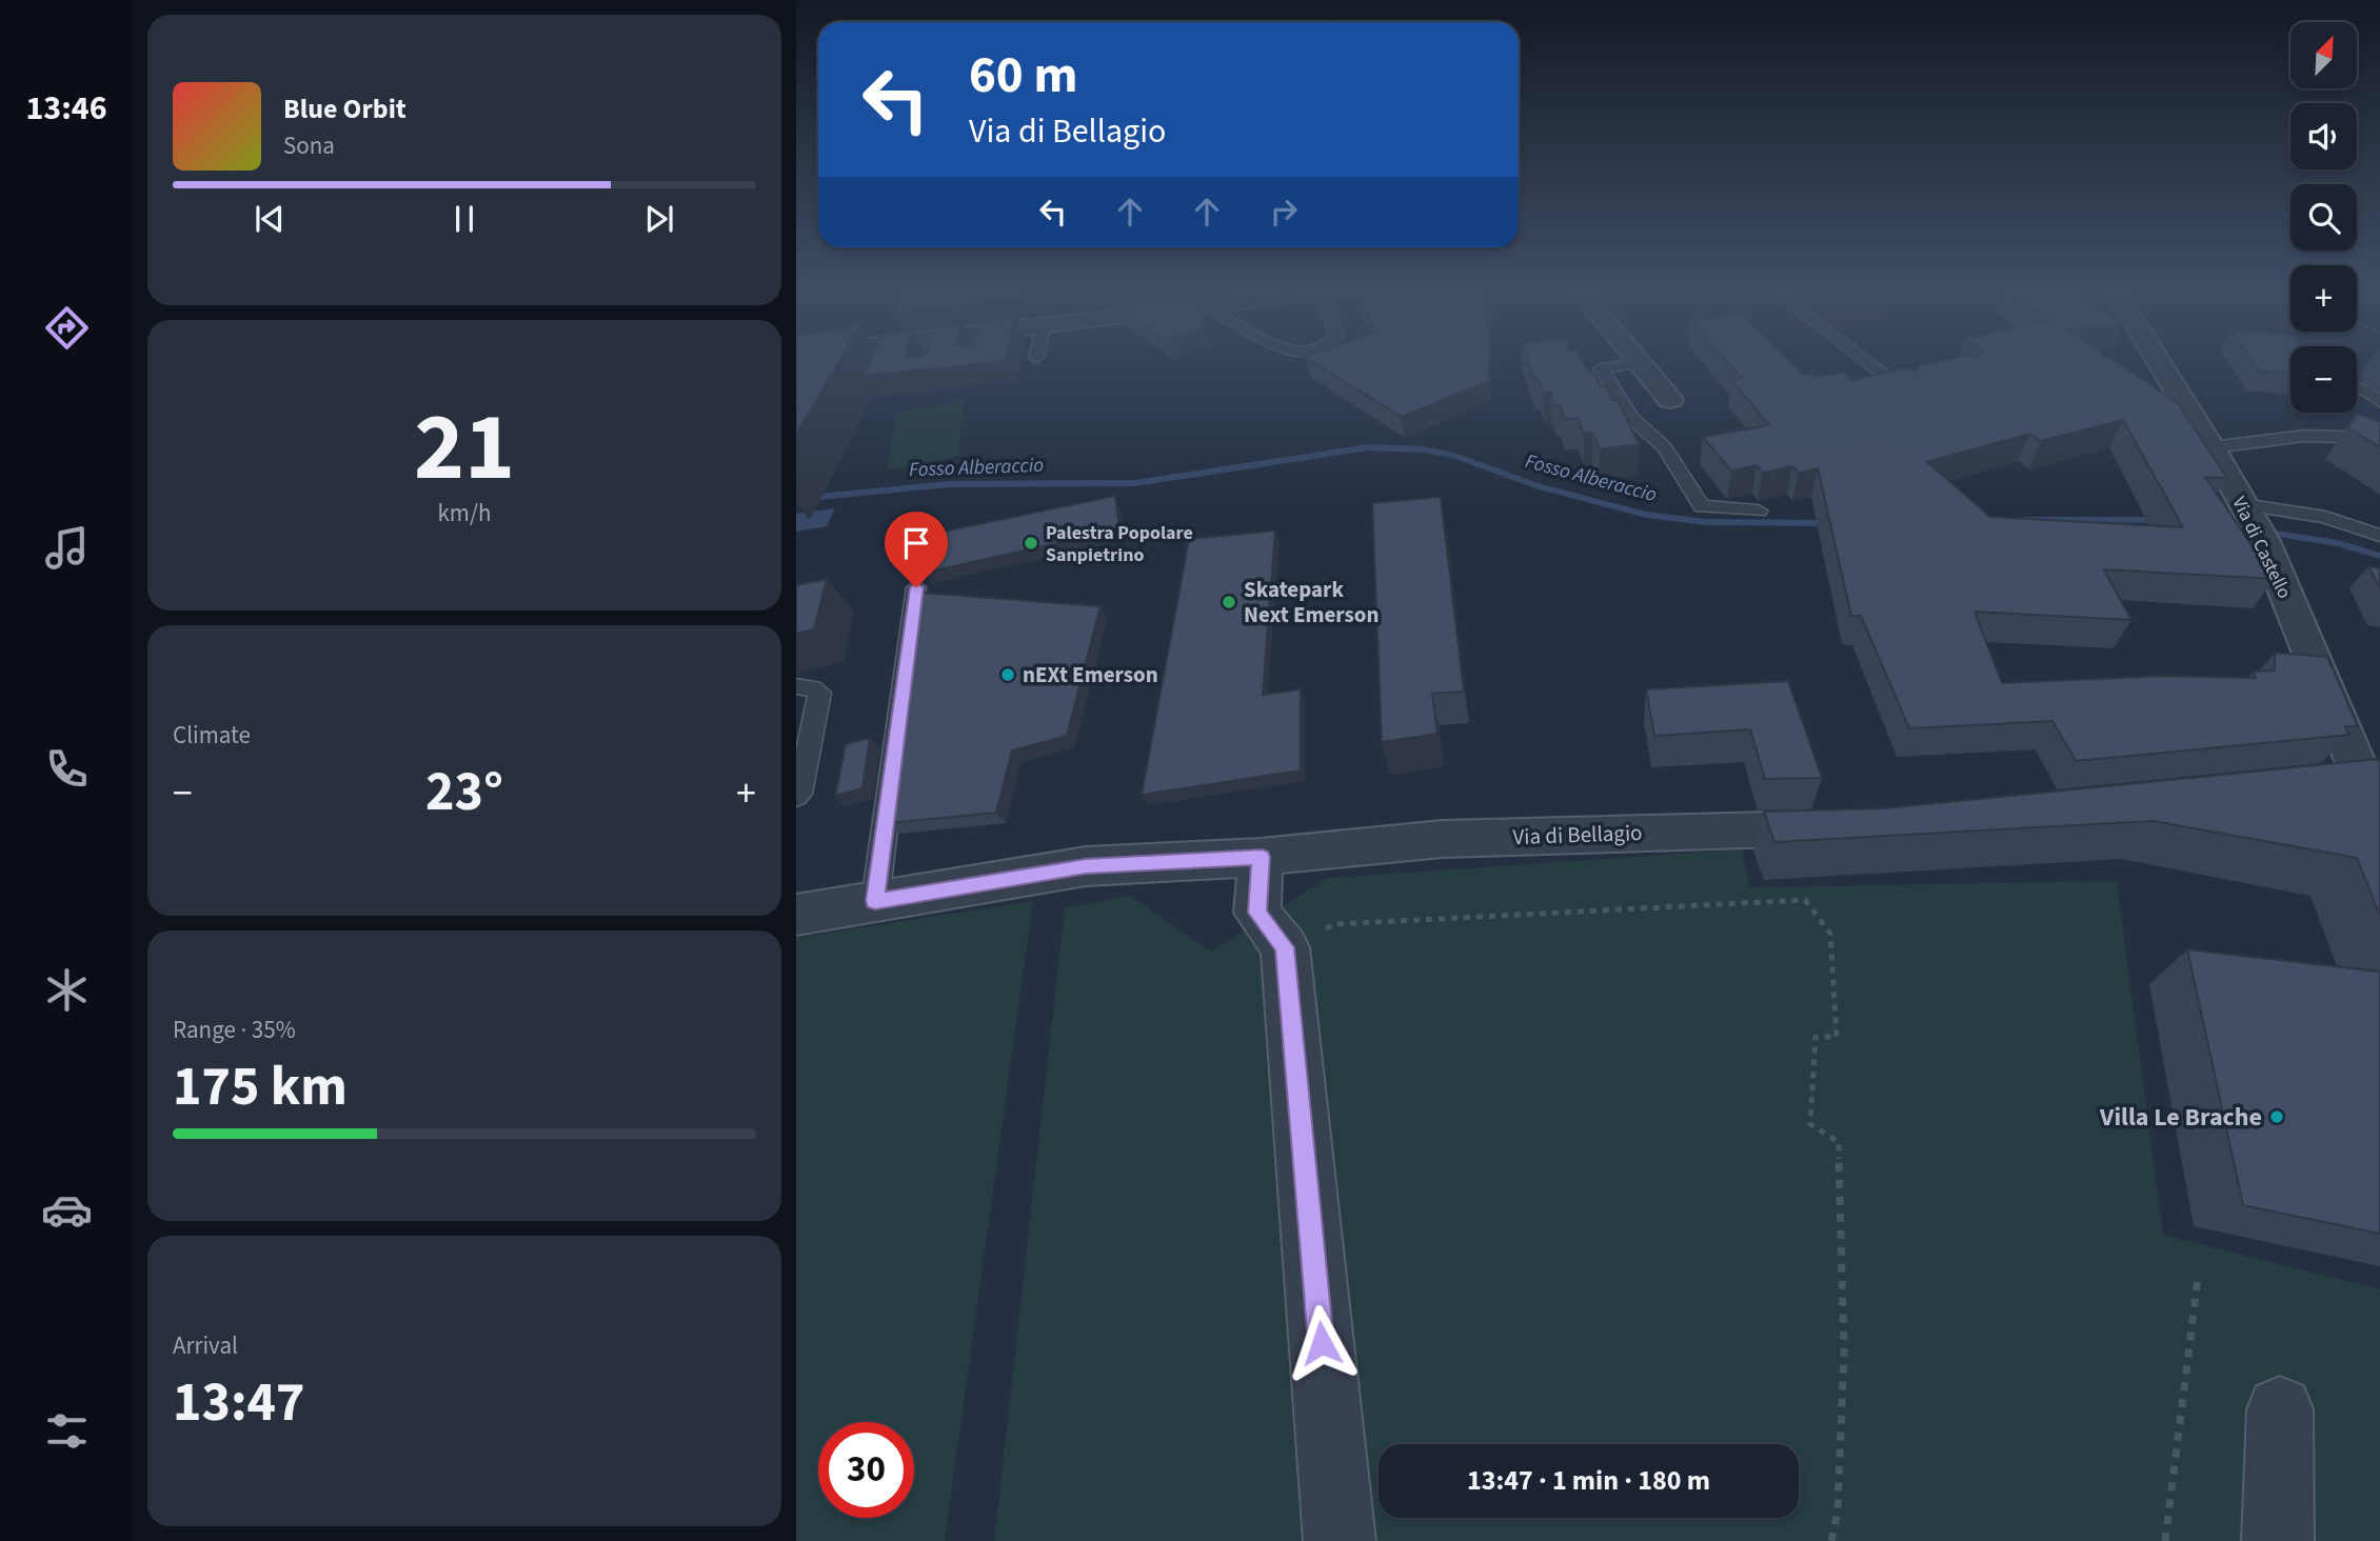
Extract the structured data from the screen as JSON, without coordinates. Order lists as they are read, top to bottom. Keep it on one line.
{"streets":{"street":["Via di Castello","Via di Bellagio"]},"water":["Fosso Alberaccio"],"places":["Palestra Popolare Sanpietrino","Skatepark Next Emerson","nEXt Emerson","Villa Le Brache"],"north":"top right","page":{"tabs":"13:46","map_buttons":["+","−"],"turn":["60 m","Via di Bellagio"],"song":["Blue Orbit","Sona"],"tile":[["21","km/h"],"Climate",["Range · 35%","175 km"],["Arrival","13:47"]],"heat":["−","23°","+"],"limit":"30","trip":"13:47 · 1 min · 180 m"}}
